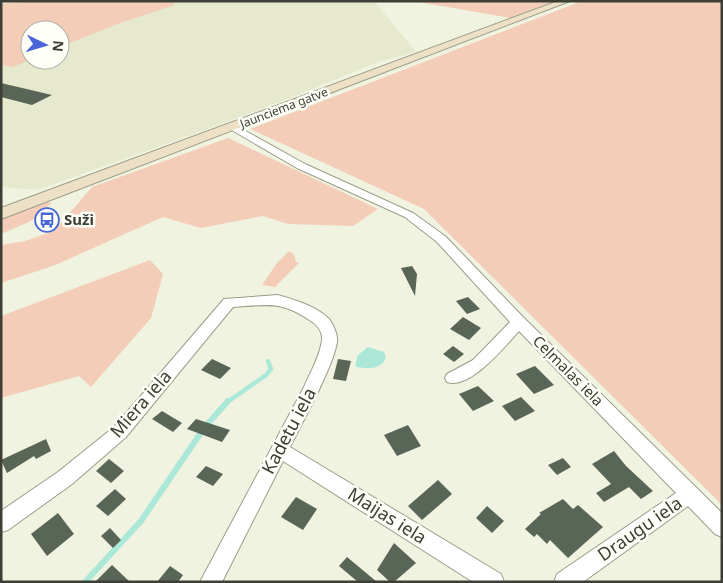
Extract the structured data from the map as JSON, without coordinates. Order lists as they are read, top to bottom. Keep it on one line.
{"streets":{"main road":["Jaunciema gatve"],"street":["Ceļmalas iela","Miera iela","Kadetu iela","Maijas iela","Draugu iela"]},"crossings":[["Ceļmalas iela","Draugu iela"],["Miera iela","Kadetu iela"],["Kadetu iela","Maijas iela"]],"places":{"bus stop":["Suži"]},"north":"right"}
